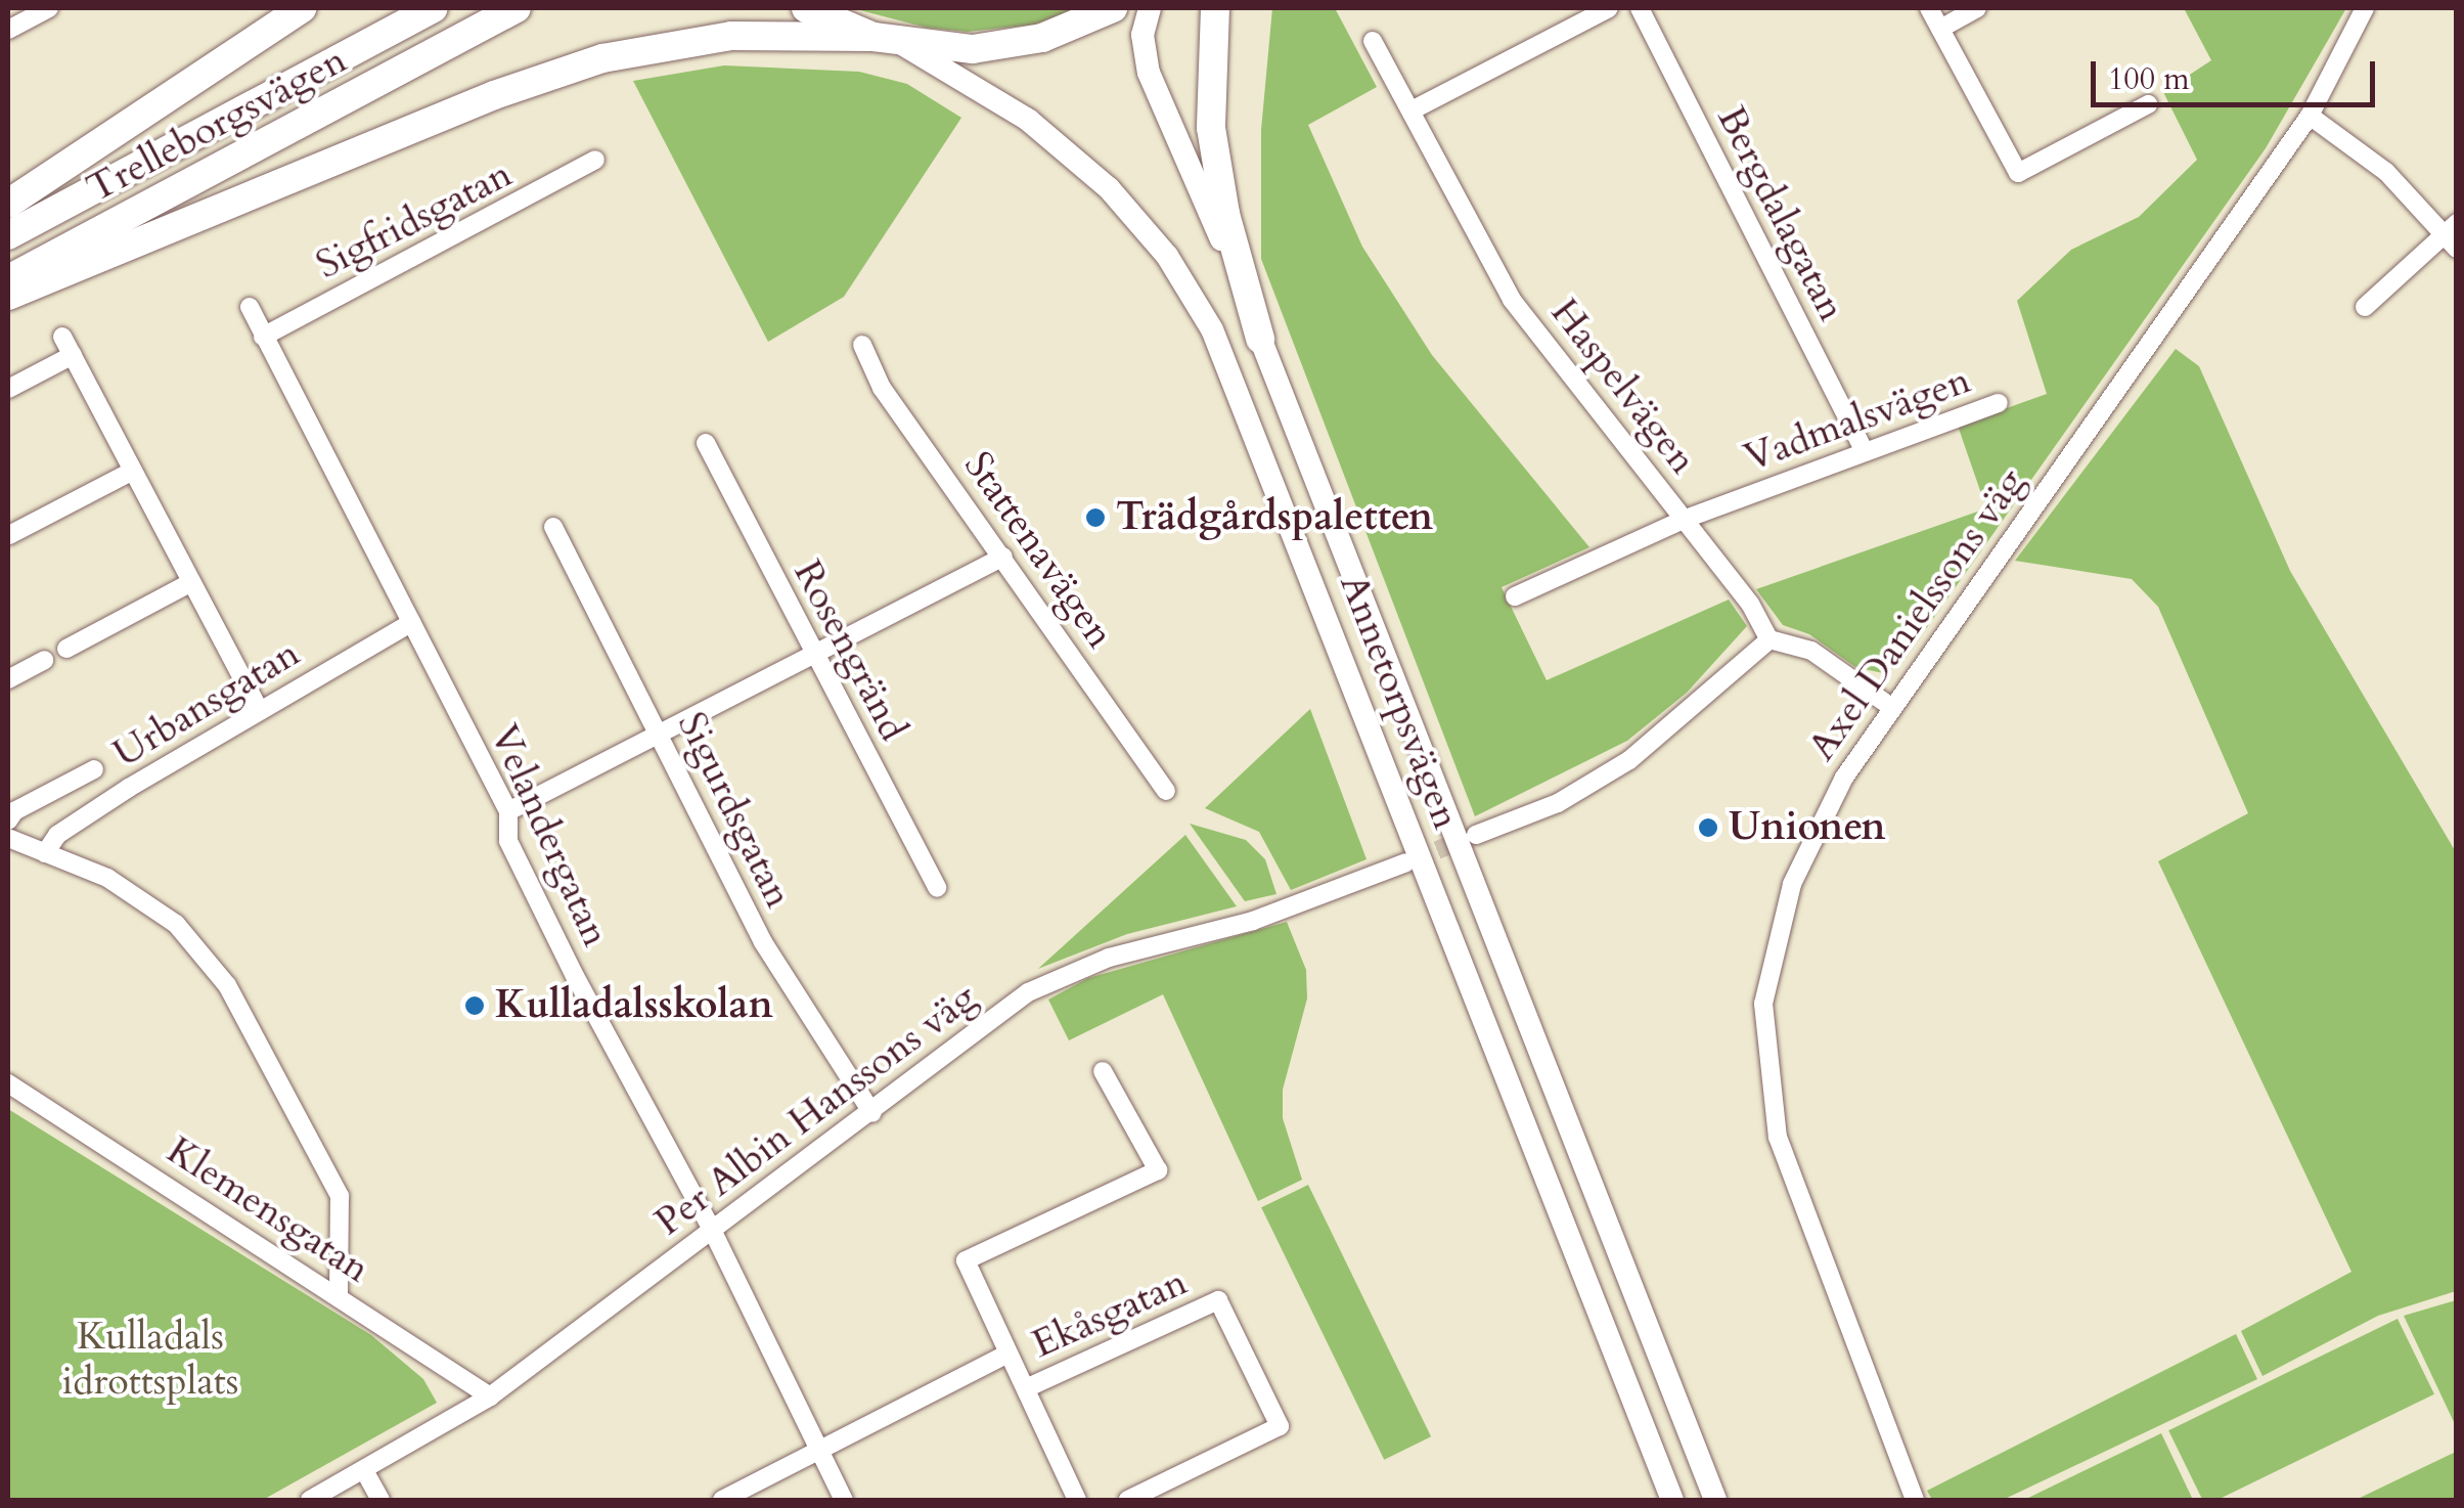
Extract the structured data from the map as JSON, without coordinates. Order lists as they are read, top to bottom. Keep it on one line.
{"streets":{"highway":["Trelleborgsvägen"],"main road":["Annetorpsvägen"],"street":["Bergdalagatan","Sigfridsgatan","Haspelvägen","Vadmalsvägen","Stattenavägen","Axel Danielssons väg","Rosengränd","Urbansgatan","Sigurdsgatan","Velandergatan","Per Albin Hanssons väg","Klemensgatan","Ekåsgatan"]},"crossings":[["Bergdalagatan","Vadmalsvägen"],["Sigfridsgatan","Velandergatan"],["Haspelvägen","Vadmalsvägen"],["Urbansgatan","Velandergatan"],["Sigurdsgatan","Per Albin Hanssons väg"],["Velandergatan","Per Albin Hanssons väg"],["Velandergatan","Ekåsgatan"],["Per Albin Hanssons väg","Klemensgatan"]],"parks":["Kulladals idrottsplats"],"places":["Trädgårdspaletten","Unionen","Kulladalsskolan"],"scale_bar":"100 m"}
